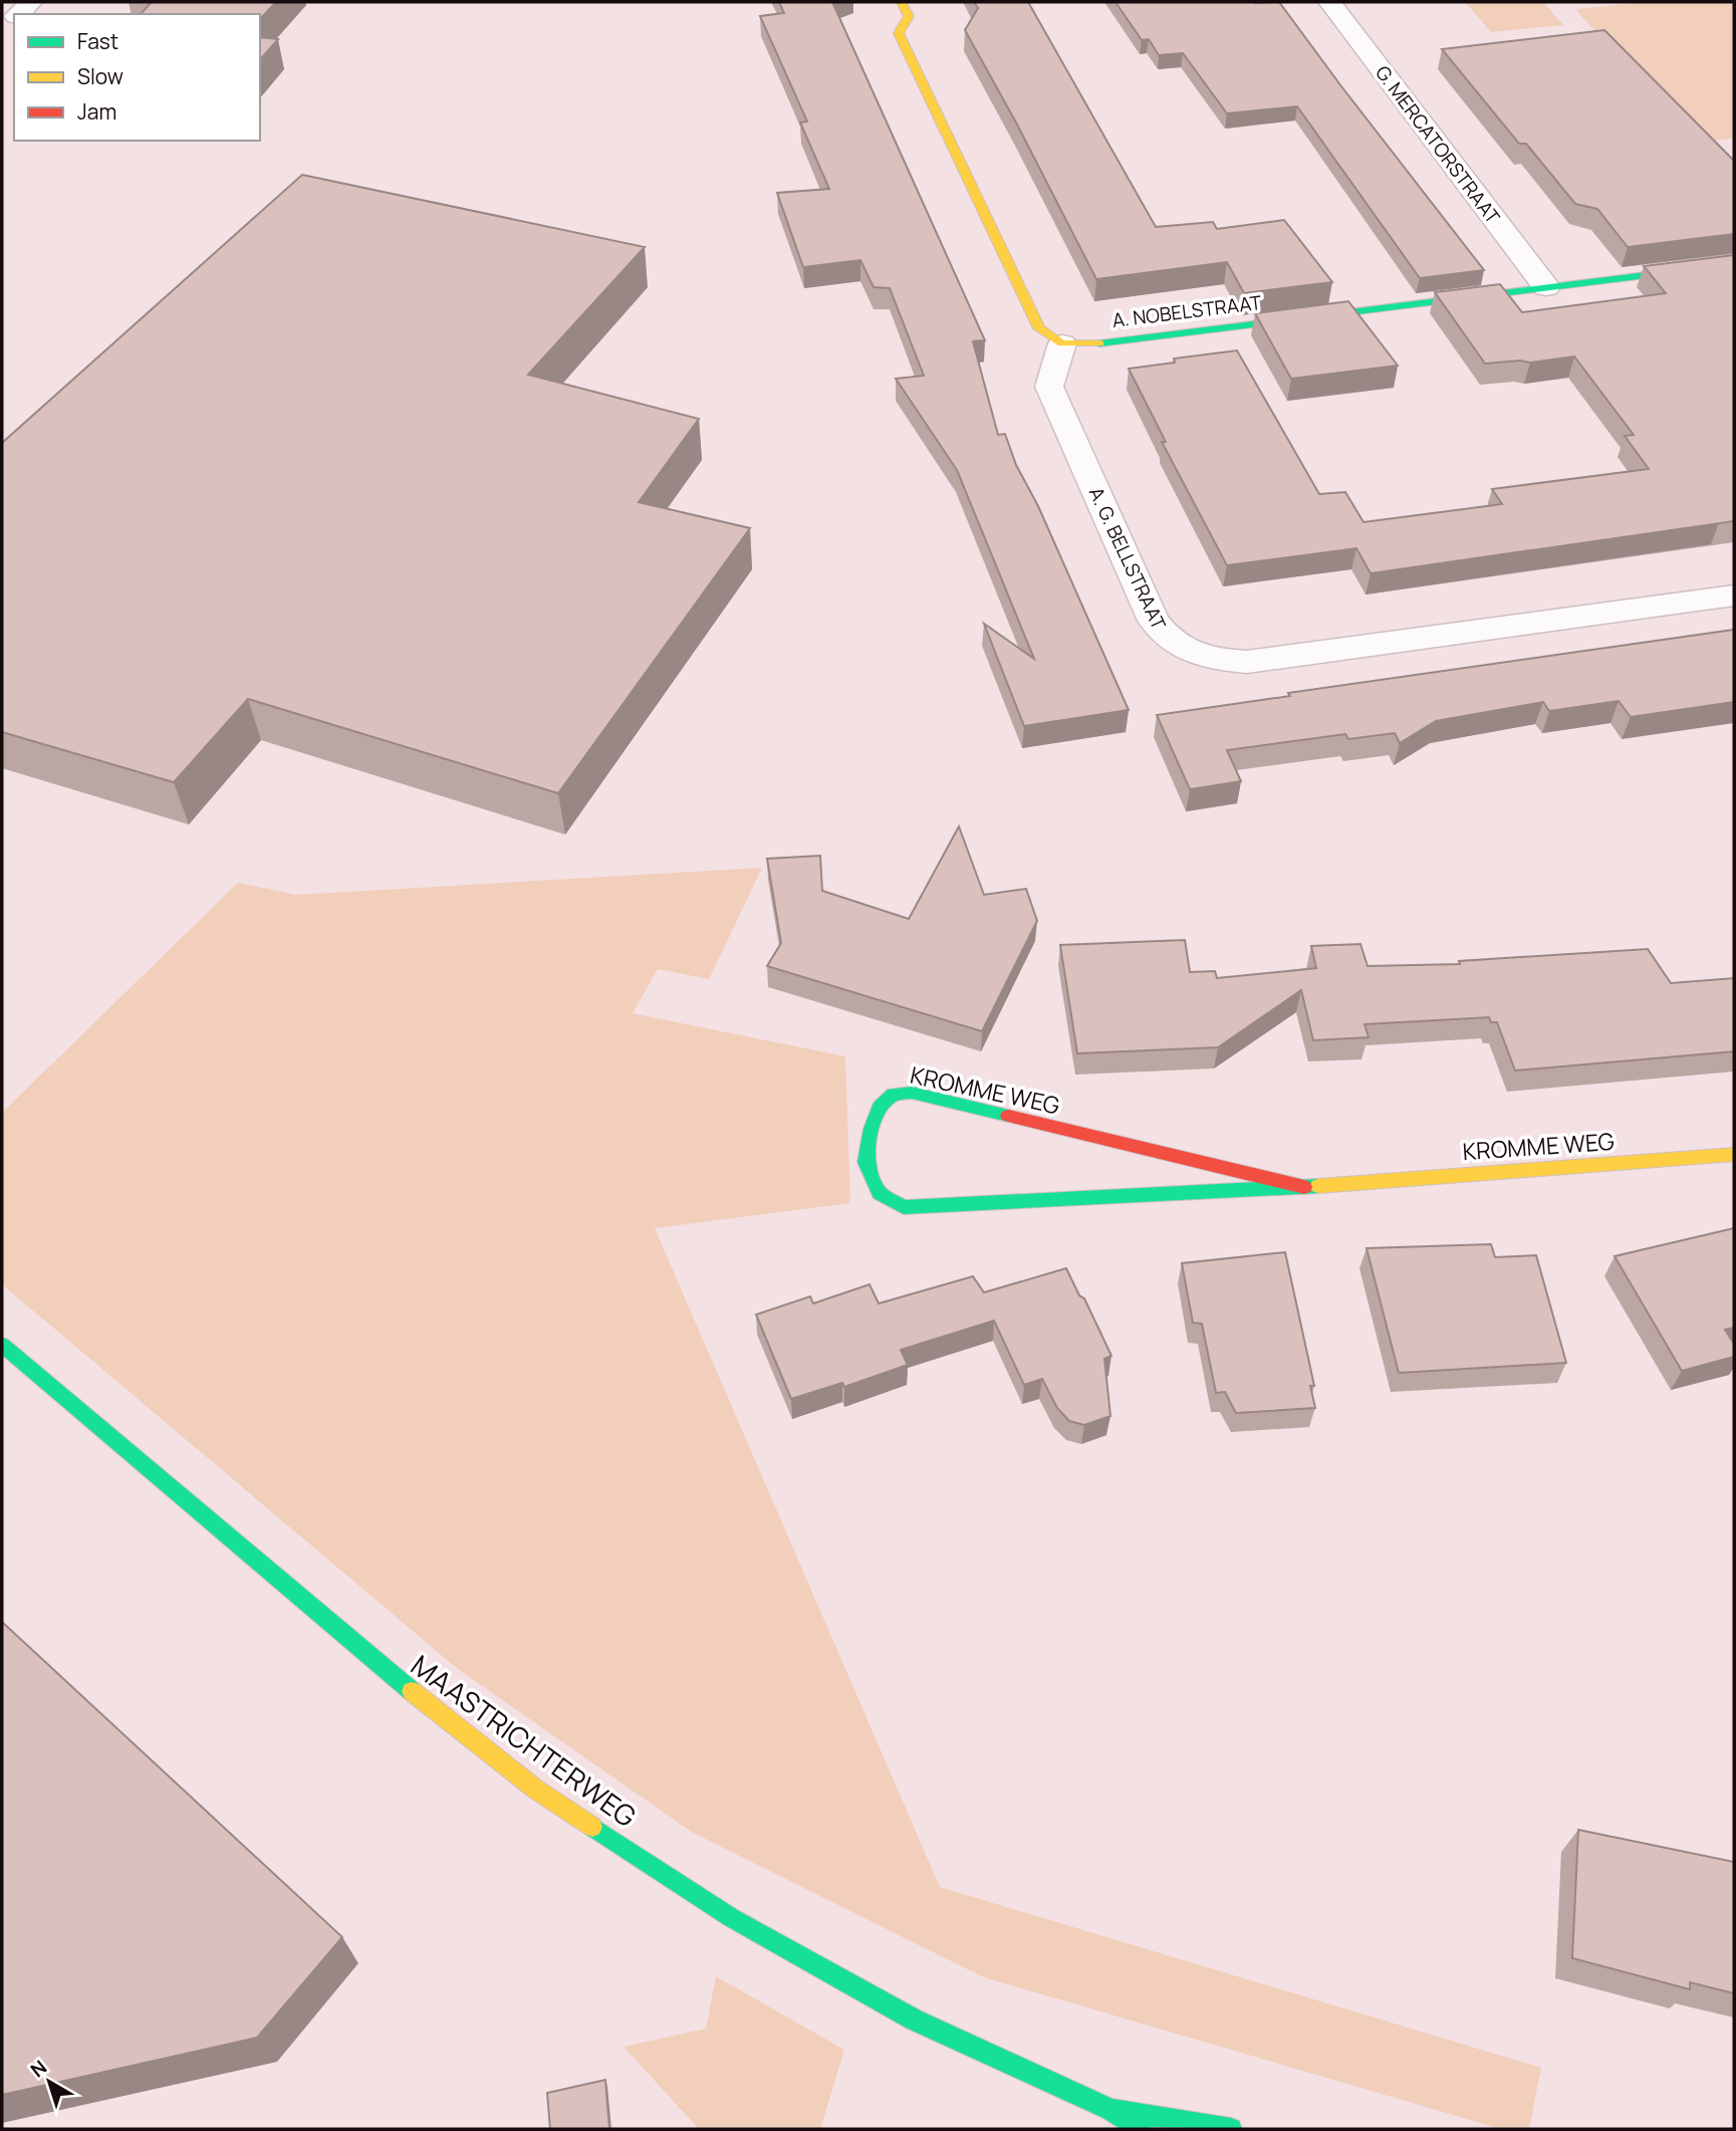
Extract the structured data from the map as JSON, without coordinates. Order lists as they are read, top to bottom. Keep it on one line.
{"streets":{"street":["G. MERCATORSTRAAT","A. NOBELSTRAAT","A. G. BELLSTRAAT","KROMME WEG","MAASTRICHTERWEG"]},"crossings":[["G. MERCATORSTRAAT","A. NOBELSTRAAT"],["A. NOBELSTRAAT","A. G. BELLSTRAAT"]],"legend":["Fast","Slow","Jam"],"north":"top left"}
